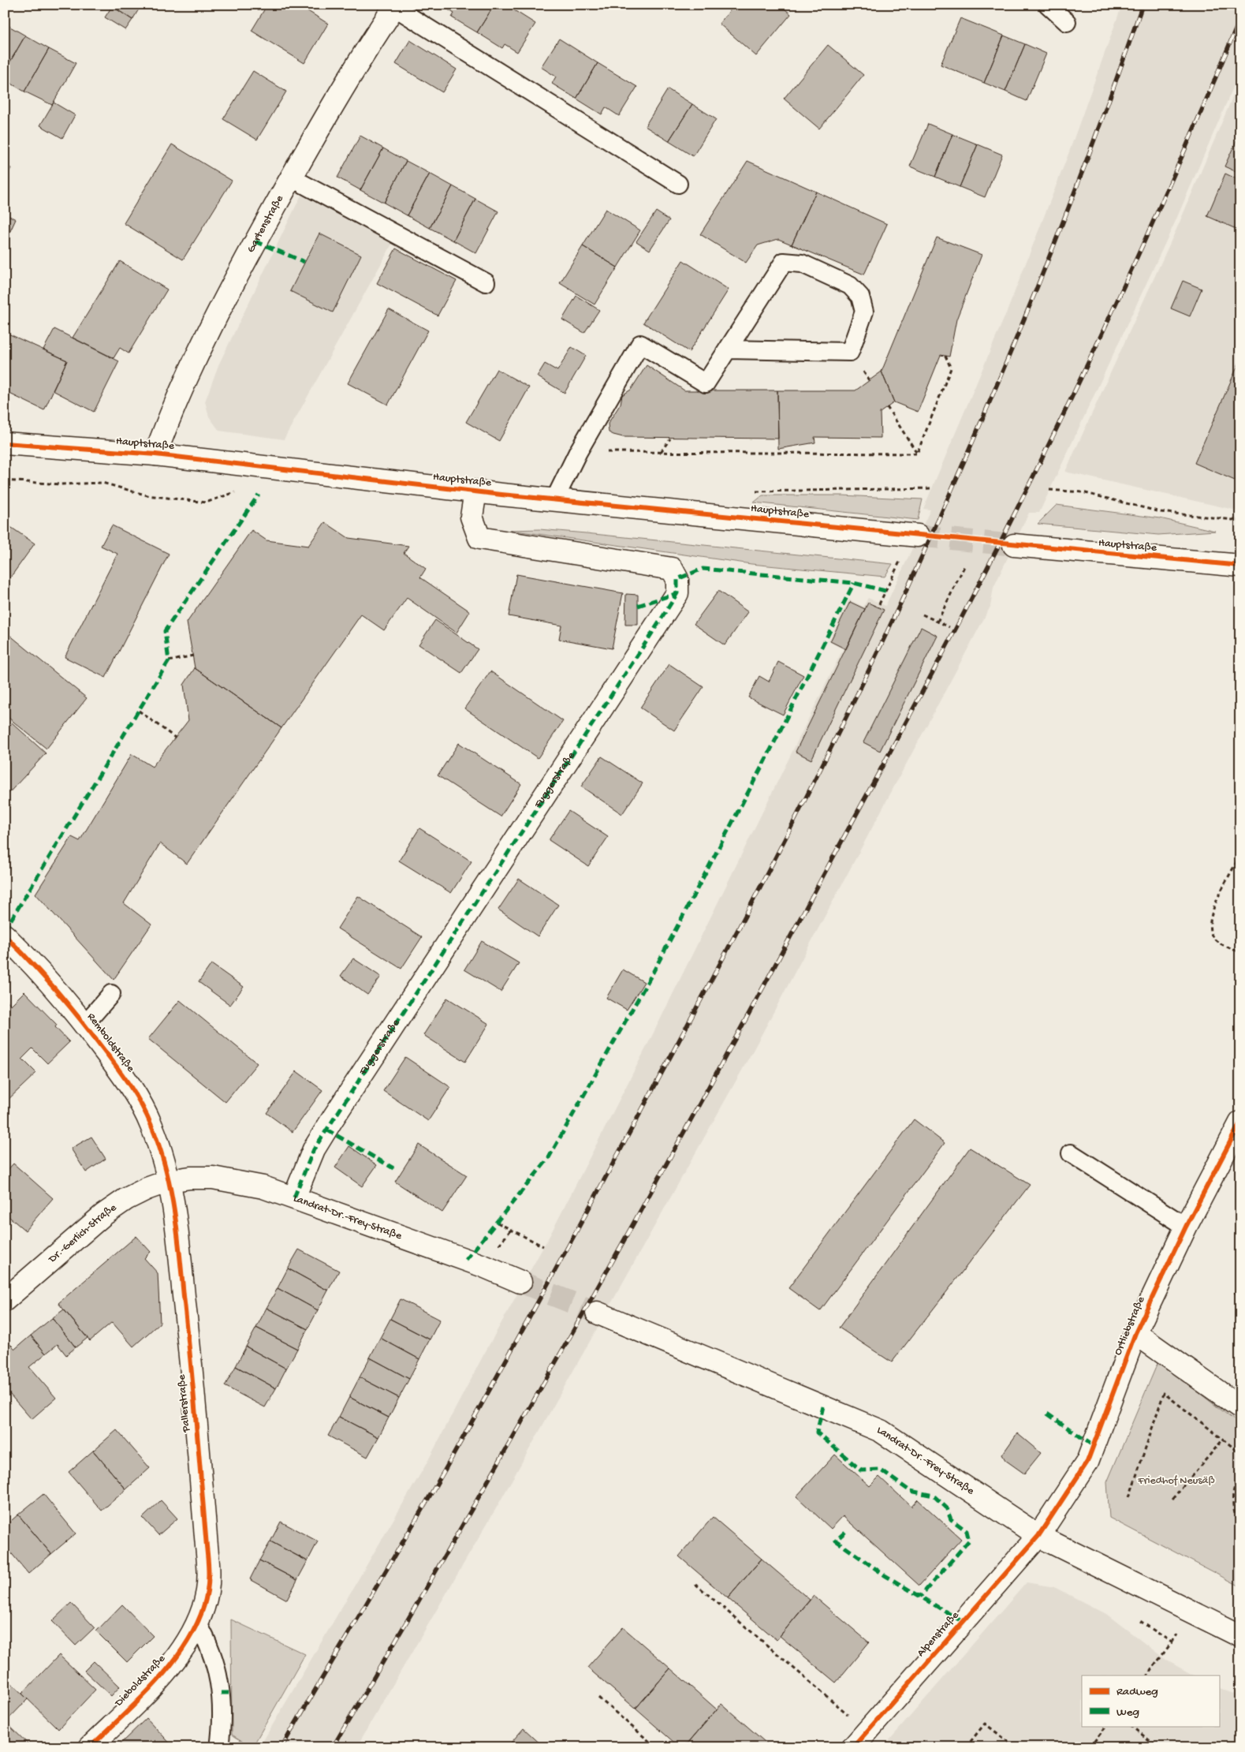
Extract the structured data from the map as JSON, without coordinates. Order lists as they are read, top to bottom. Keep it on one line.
{"streets":{"street":["Gartenstraße","Hauptstraße","Fuggerstraße","Remboldstraße","Landrat-Dr.-Frey-Straße","Dr.-Gerlich-Straße","Ortliebstraße","Pallerstraße","Alpenstraße","Dieboldstraße"]},"crossings":[["Gartenstraße","Hauptstraße"],["Hauptstraße","Fuggerstraße"],["Fuggerstraße","Landrat-Dr.-Frey-Straße"],["Remboldstraße","Landrat-Dr.-Frey-Straße"],["Remboldstraße","Dr.-Gerlich-Straße"],["Remboldstraße","Pallerstraße"],["Landrat-Dr.-Frey-Straße","Dr.-Gerlich-Straße"],["Landrat-Dr.-Frey-Straße","Ortliebstraße"],["Landrat-Dr.-Frey-Straße","Pallerstraße"],["Landrat-Dr.-Frey-Straße","Alpenstraße"],["Dr.-Gerlich-Straße","Pallerstraße"],["Ortliebstraße","Alpenstraße"],["Pallerstraße","Dieboldstraße"]],"parks":["Friedhof Neusäß"],"legend":["Radweg","Weg"]}
